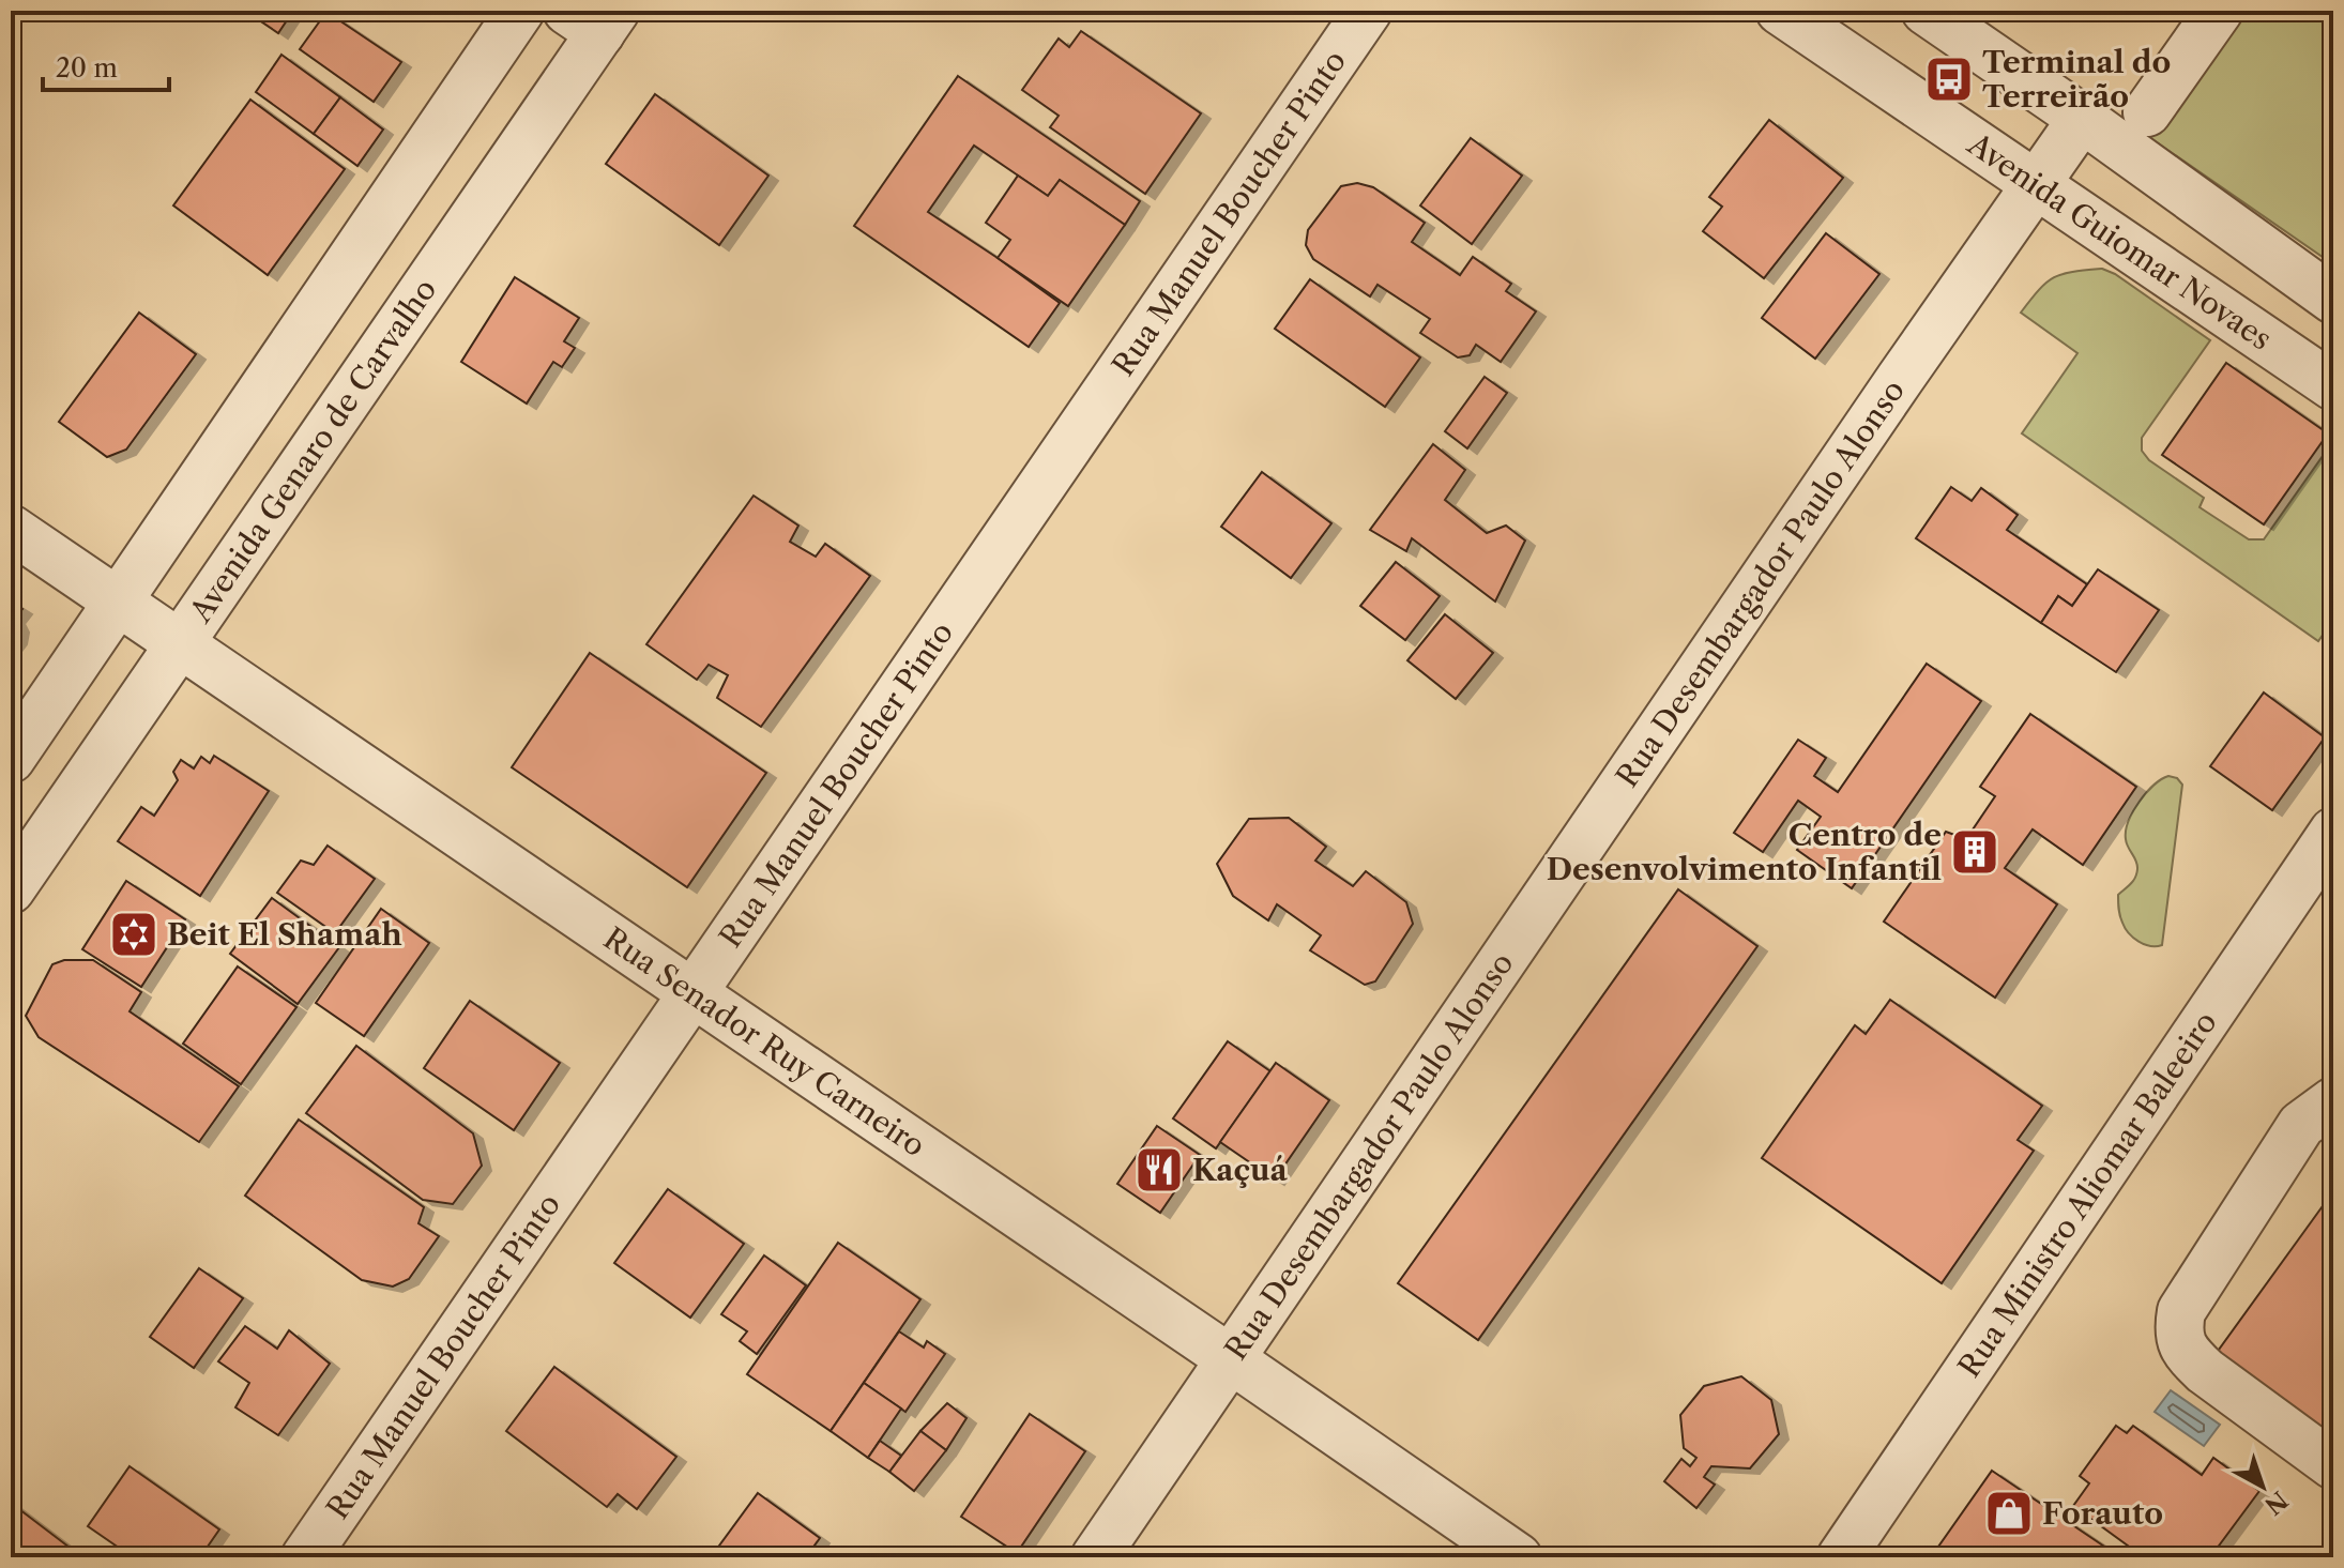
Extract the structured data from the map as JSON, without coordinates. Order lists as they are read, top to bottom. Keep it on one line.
{"streets":{"street":["Rua Manuel Boucher Pinto","Avenida Guiomar Novaes","Avenida Genaro de Carvalho","Rua Desembargador Paulo Alonso","Rua Senador Ruy Carneiro","Rua Ministro Aliomar Baleeiro"]},"crossings":[["Rua Manuel Boucher Pinto","Rua Senador Ruy Carneiro"],["Avenida Guiomar Novaes","Rua Desembargador Paulo Alonso"],["Avenida Genaro de Carvalho","Rua Senador Ruy Carneiro"],["Rua Desembargador Paulo Alonso","Rua Senador Ruy Carneiro"]],"places":{"bus stop":["Terminal do Terreirão"],"building":["Centro de Desenvolvimento Infantil"],"synagogue":["Beit El Shamah"],"restaurant":["Kaçuá"],"shop":["Forauto"]},"scale_bar":"20 m","north":"bottom right"}
